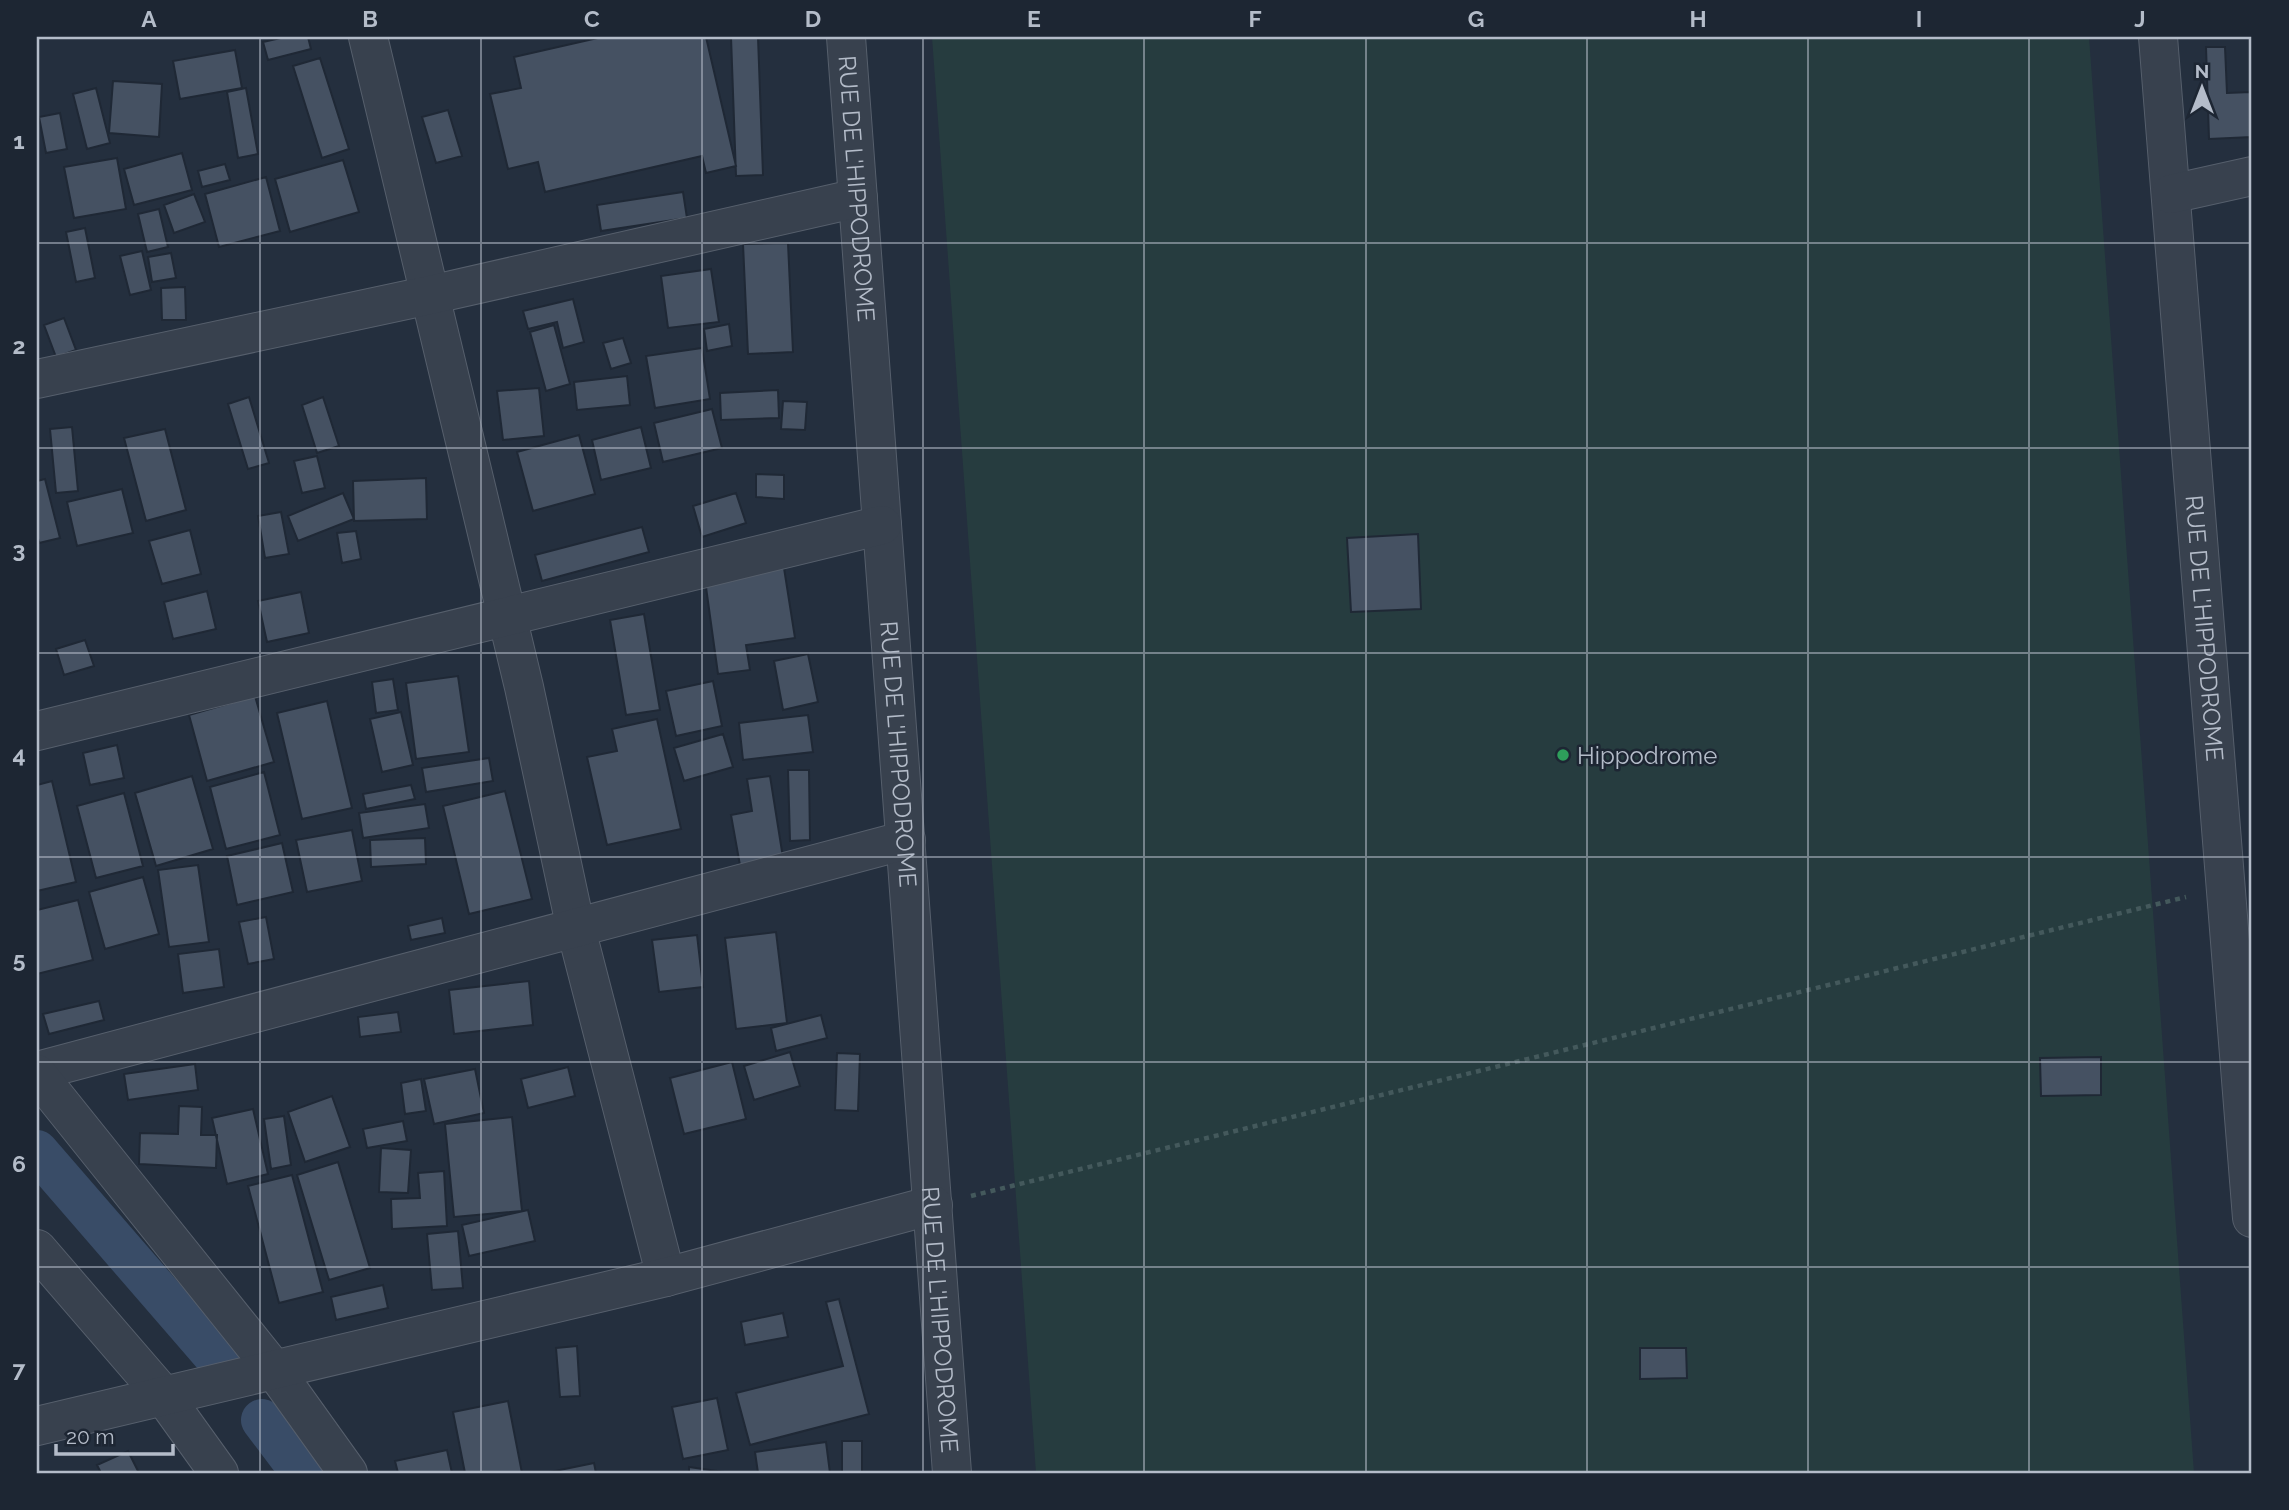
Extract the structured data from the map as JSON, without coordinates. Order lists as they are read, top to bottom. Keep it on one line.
{"streets":{"street":["RUE DE L'HIPPODROME"]},"places":["Hippodrome"],"scale_bar":"20 m","north":"top","grid":{"columns":["A","B","C","D","E","F","G","H","I","J"],"rows":["1","2","3","4","5","6","7"]}}
